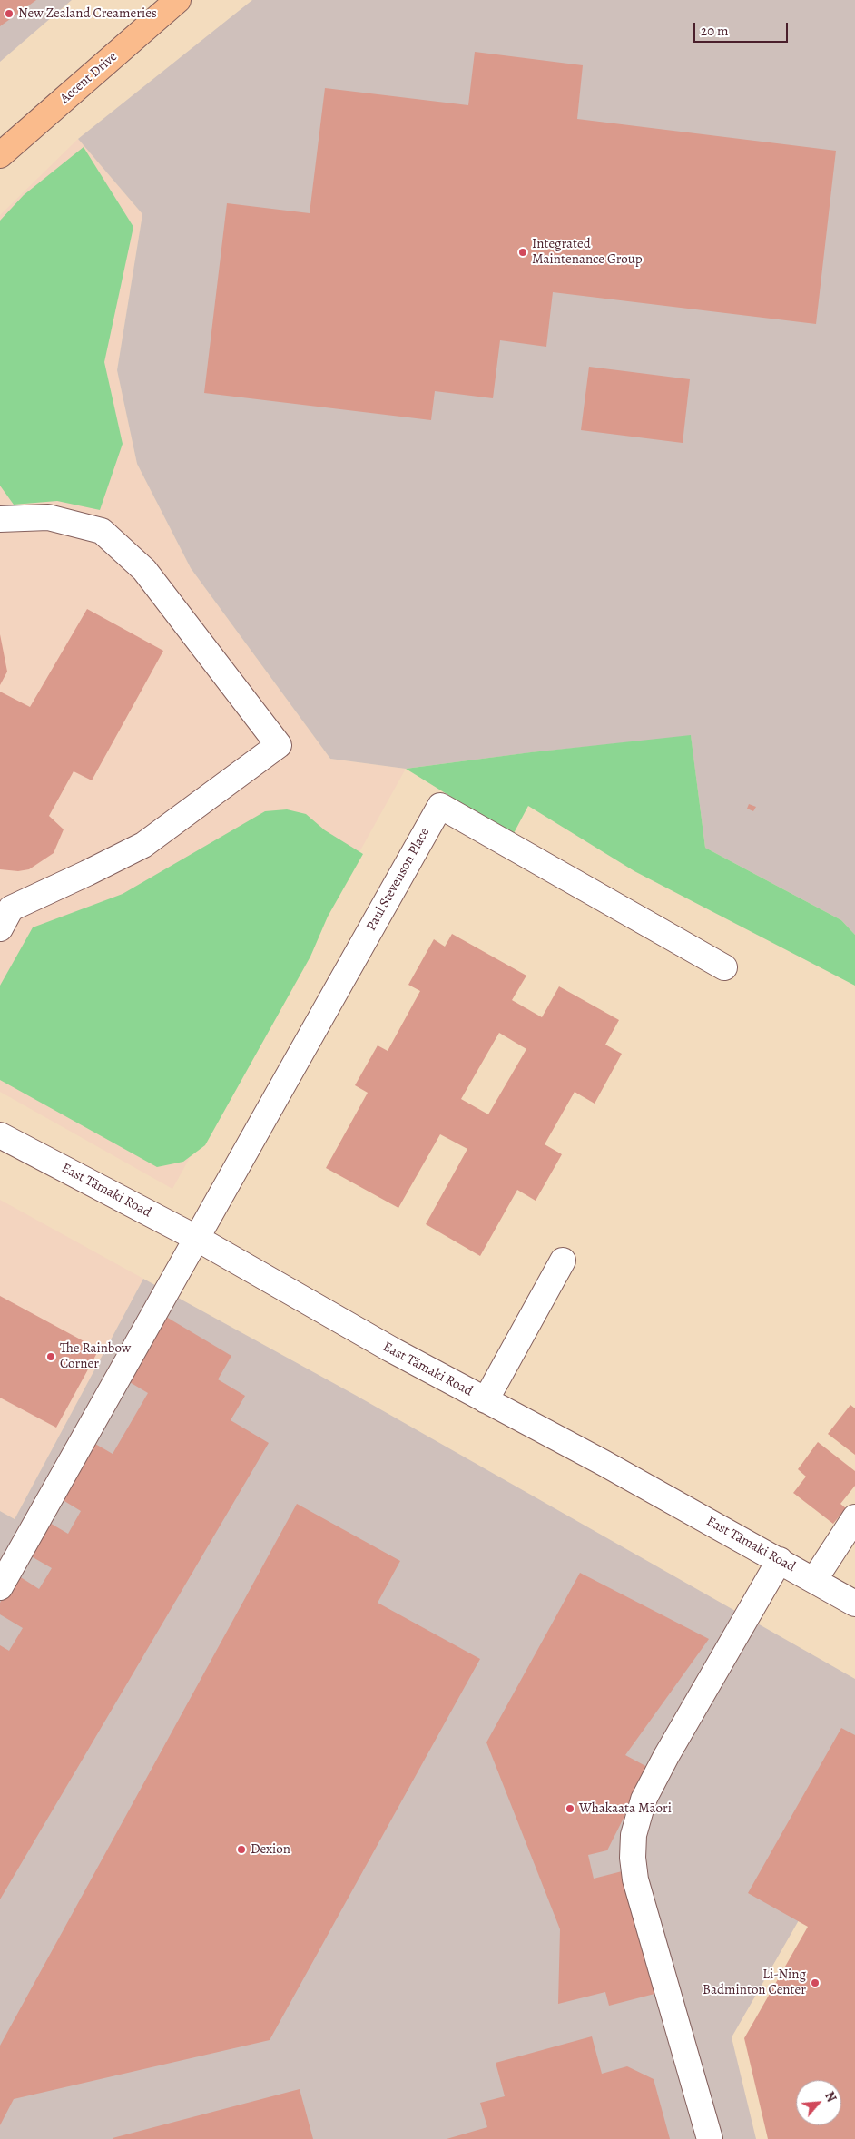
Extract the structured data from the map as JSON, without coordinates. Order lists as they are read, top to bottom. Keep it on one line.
{"streets":{"main road":["Accent Drive"],"street":["Paul Stevenson Place","East Tāmaki Road"]},"crossings":[["Paul Stevenson Place","East Tāmaki Road"]],"places":["New Zealand Creameries","Integrated Maintenance Group","The Rainbow Corner","Whakaata Māori","Dexion","Li-Ning Badminton Center"],"scale_bar":"20 m","north":"top right"}
